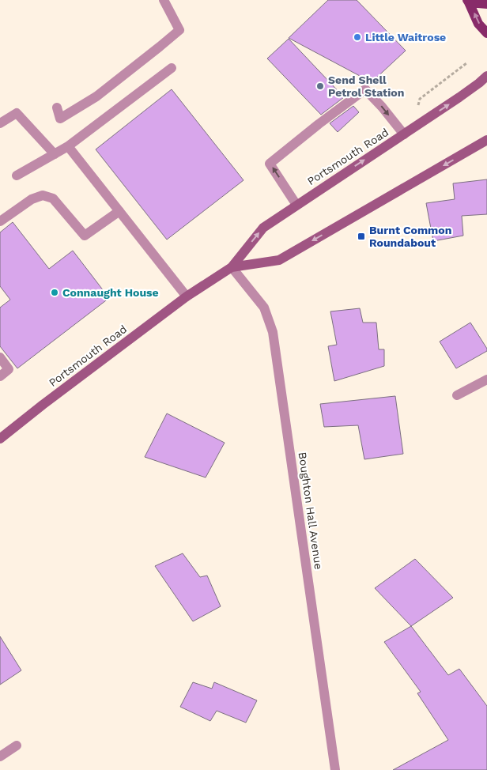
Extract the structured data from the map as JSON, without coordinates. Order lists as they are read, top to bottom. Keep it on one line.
{"streets":{"main road":["Portsmouth Road"],"street":["Boughton Hall Avenue"]},"crossings":[["Portsmouth Road","Boughton Hall Avenue"]],"places":{"other":["Little Waitrose","Send Shell Petrol Station","Connaught House"],"transit":["Burnt Common Roundabout"]}}
